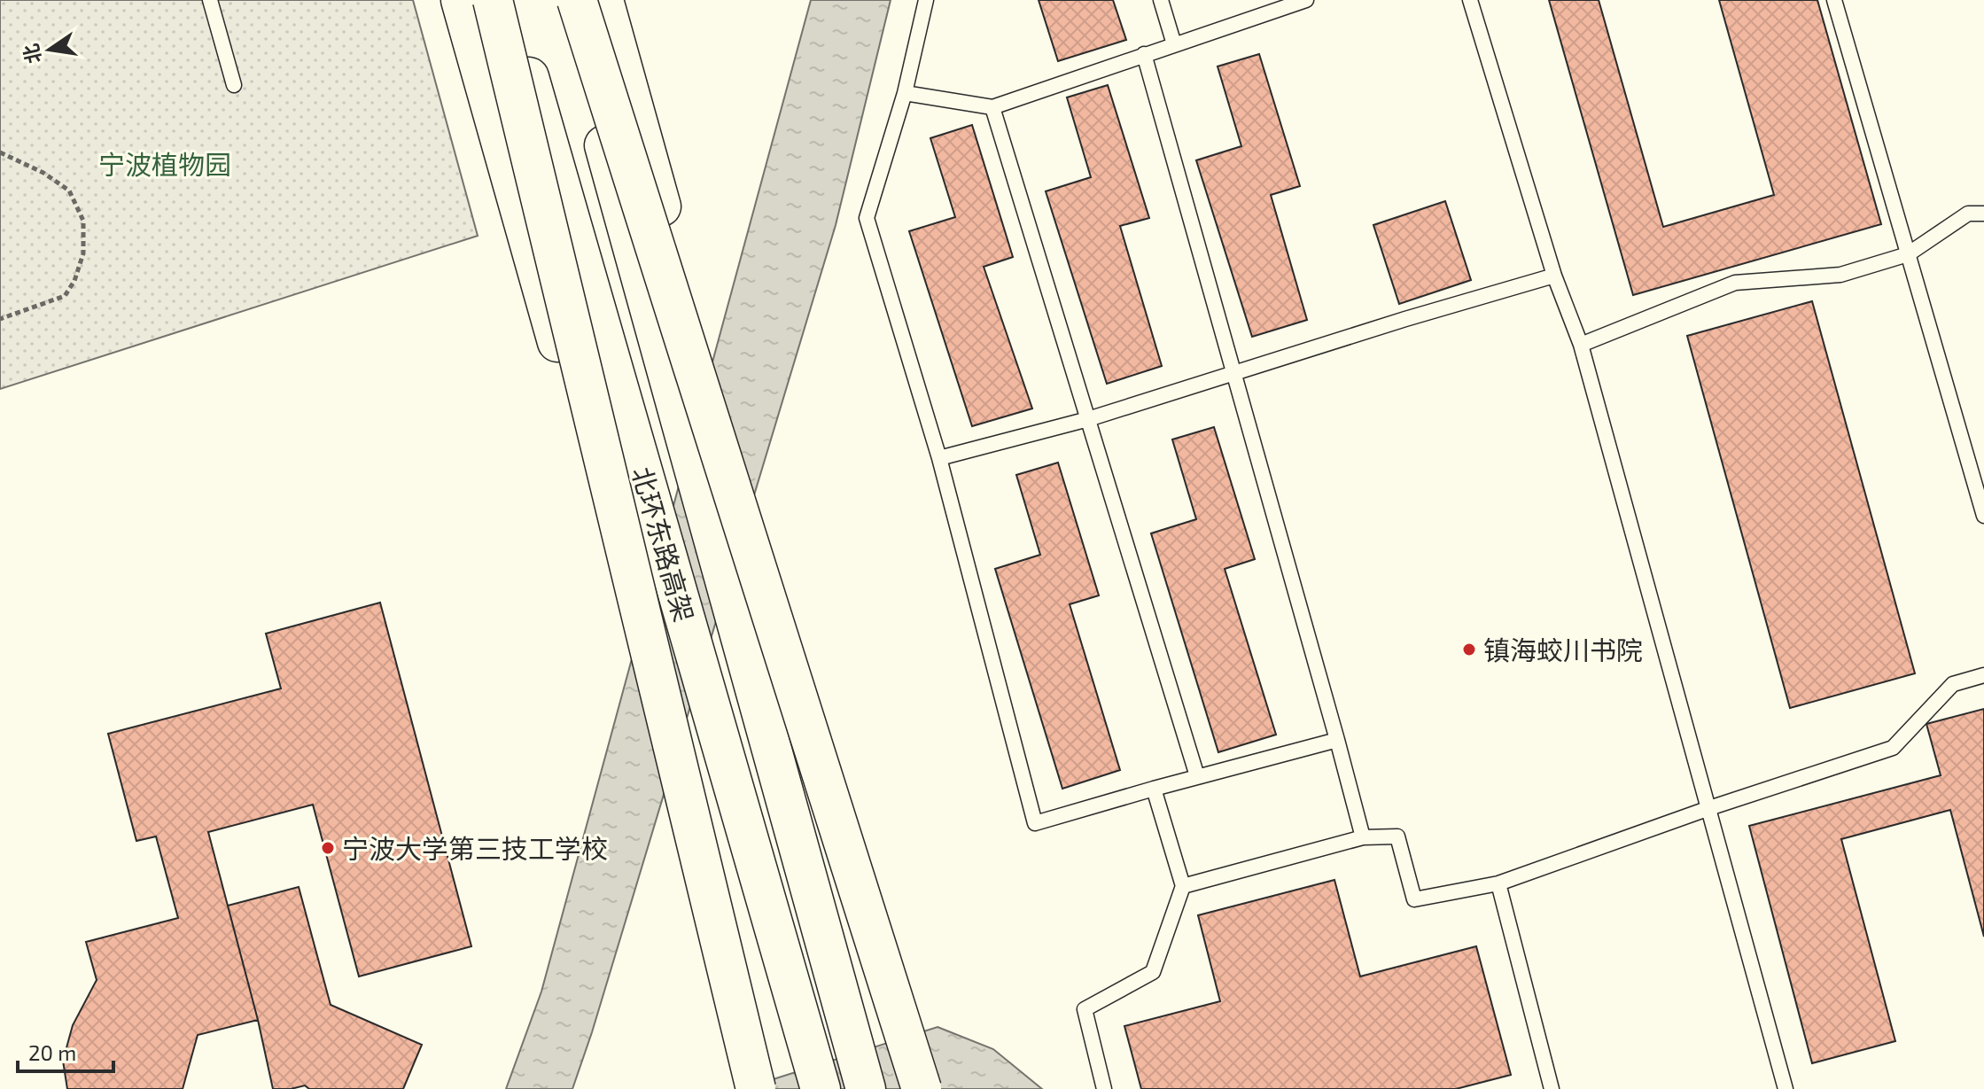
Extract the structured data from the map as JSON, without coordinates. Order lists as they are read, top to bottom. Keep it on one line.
{"streets":{"main road":["北环东路高架"]},"parks":["宁波植物园"],"places":["镇海蛟川书院","宁波大学第三技工学校"],"scale_bar":"20 m","north":"left"}
